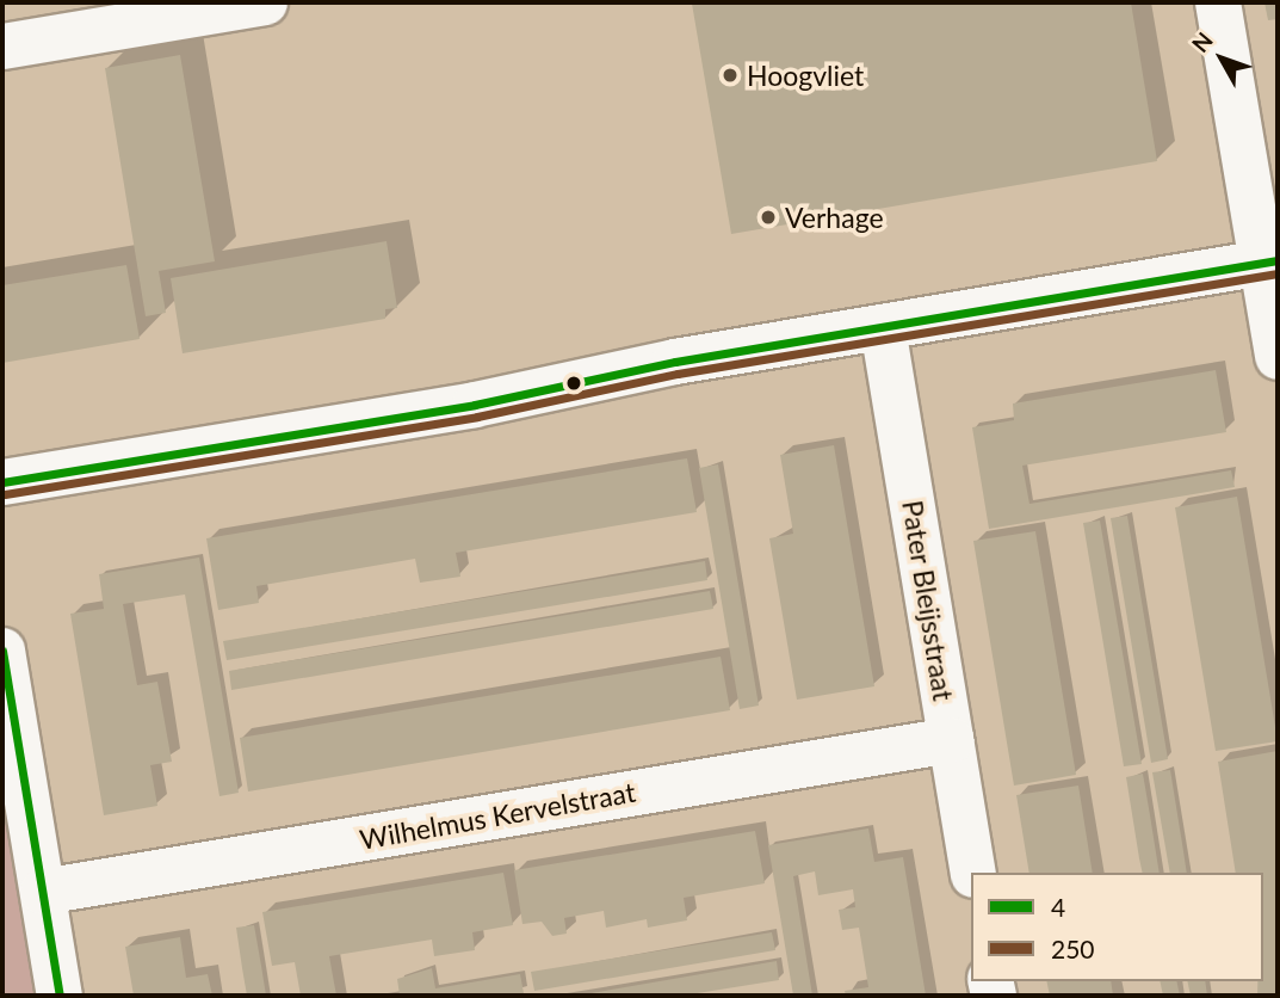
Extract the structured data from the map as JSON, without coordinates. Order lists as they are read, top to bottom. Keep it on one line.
{"streets":{"street":["Pater Bleijsstraat","Wilhelmus Kervelstraat"]},"crossings":[["Pater Bleijsstraat","Wilhelmus Kervelstraat"]],"places":["Hoogvliet","Verhage"],"lines":["transit line 4","transit line 250"],"legend":["4","250"],"north":"top left"}
